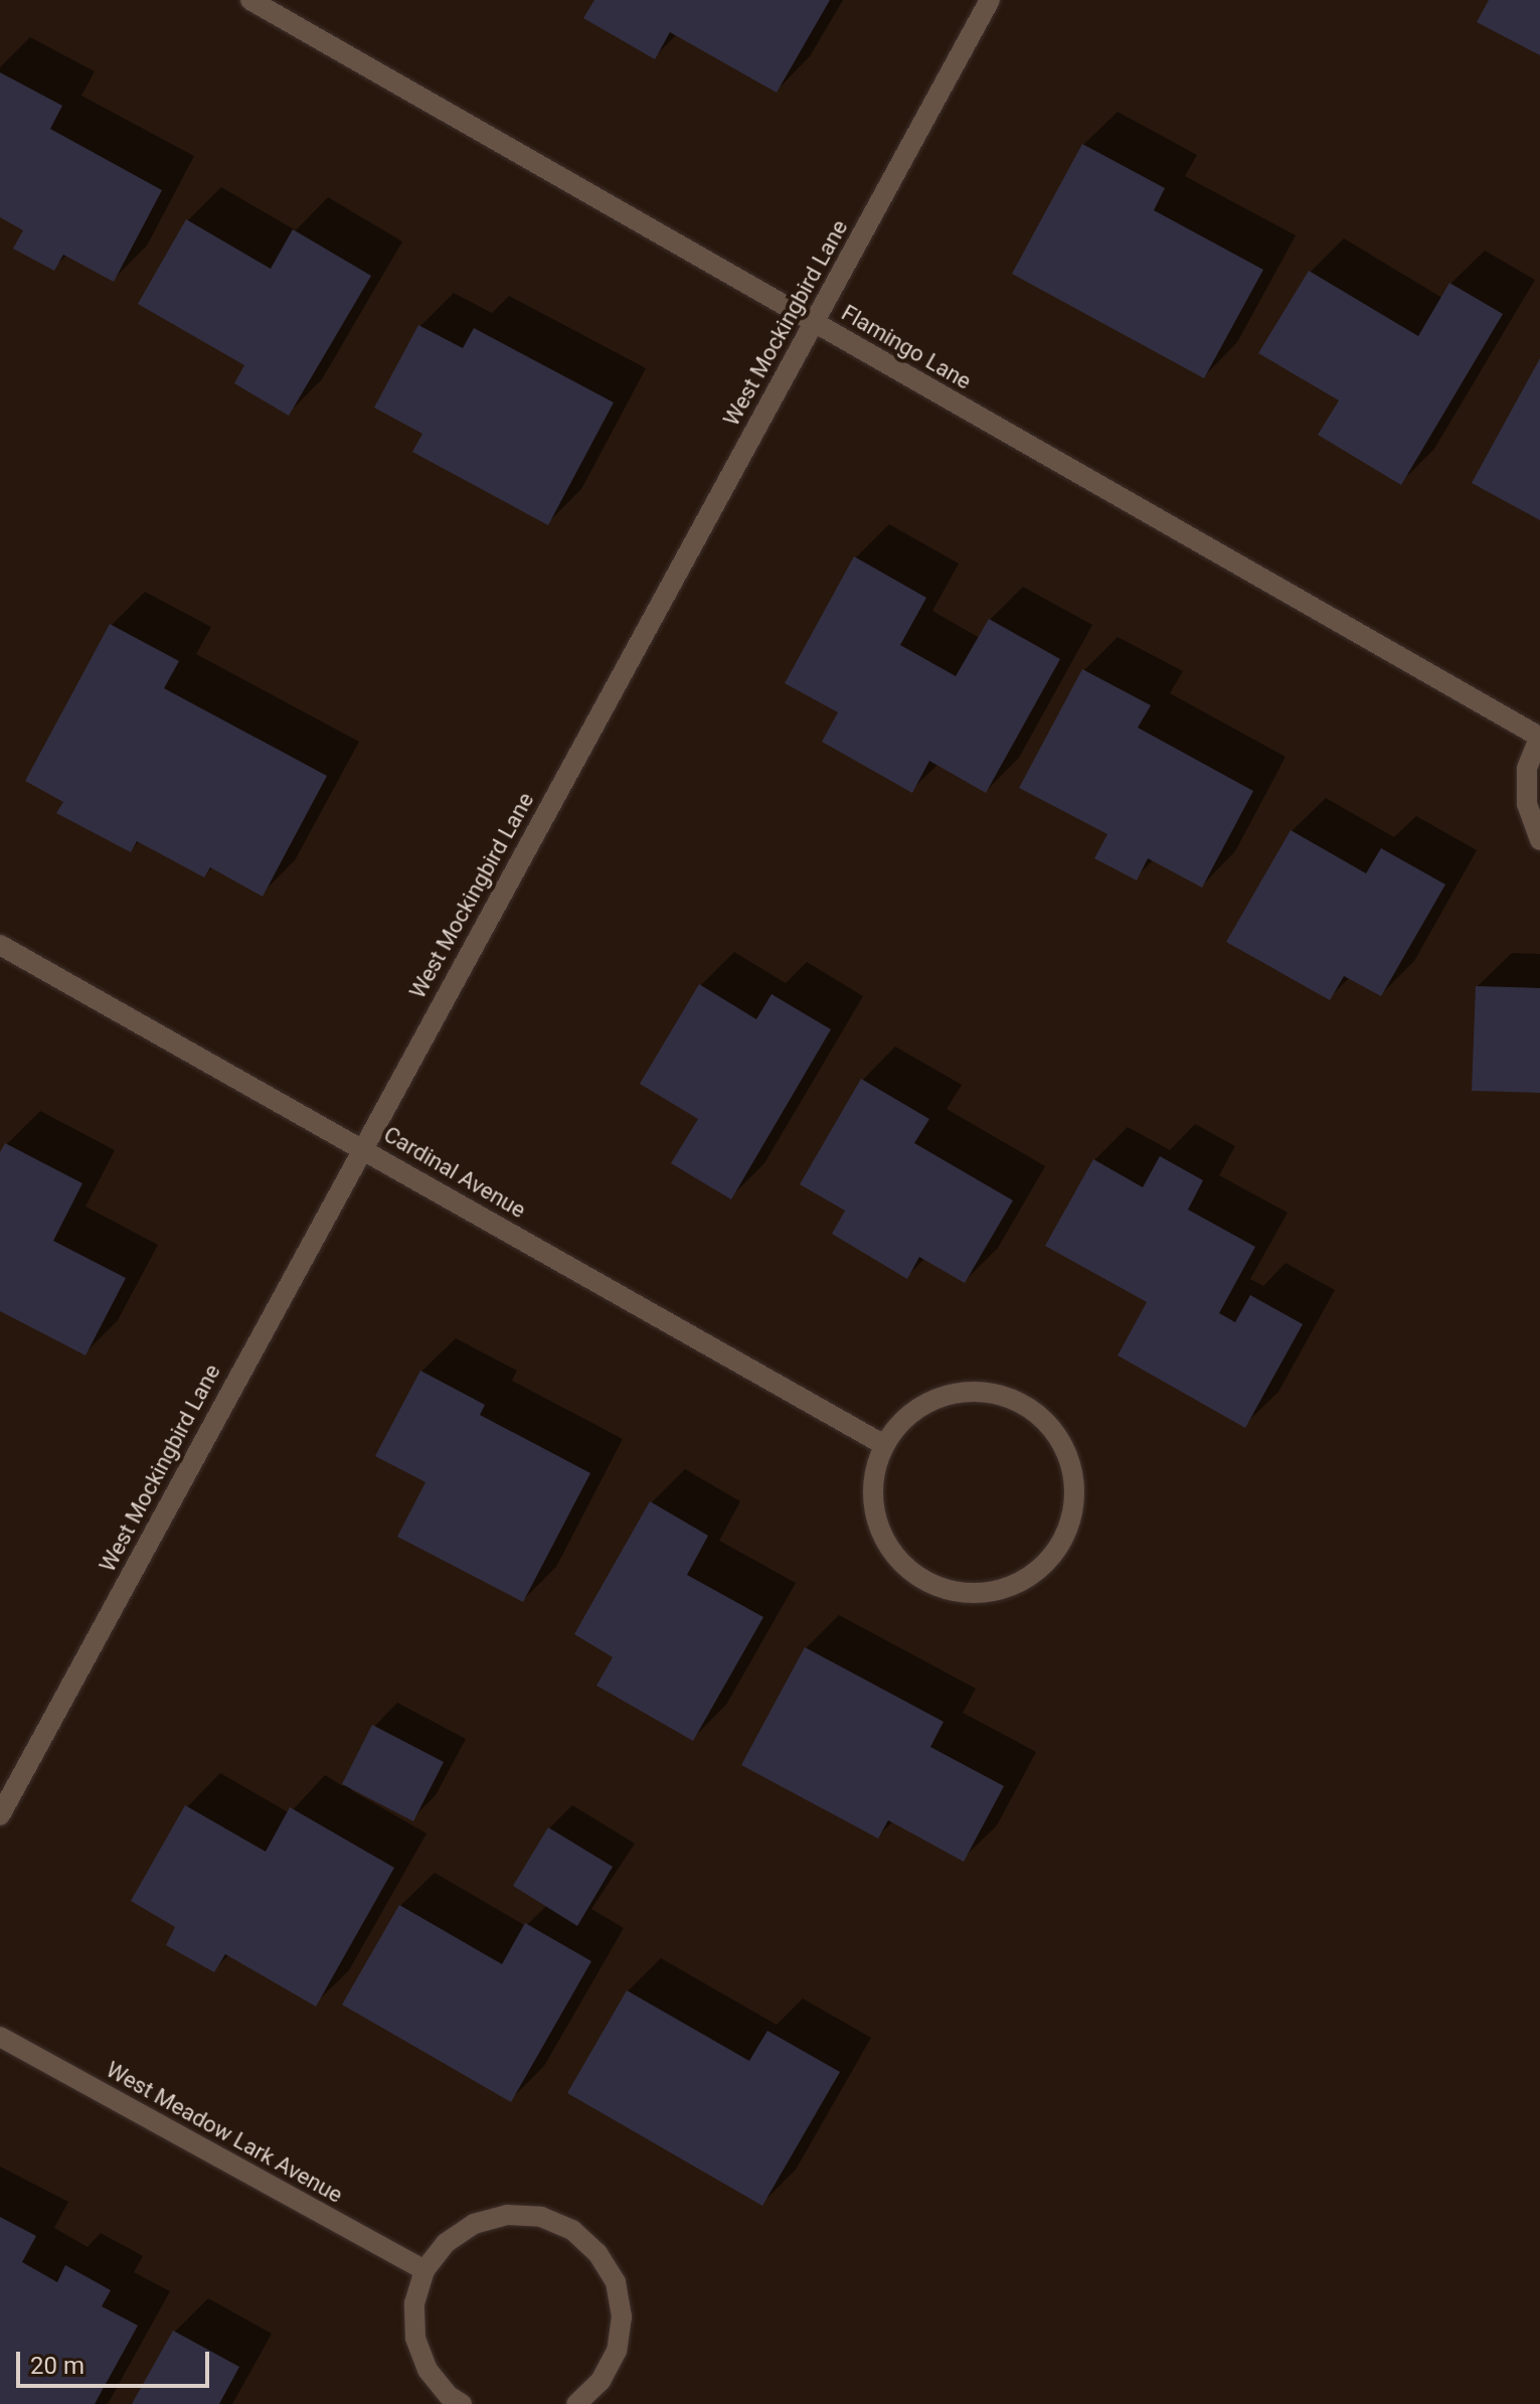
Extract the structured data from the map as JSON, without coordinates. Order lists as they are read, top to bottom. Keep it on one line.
{"streets":{"street":["West Mockingbird Lane","Flamingo Lane","Cardinal Avenue","West Meadow Lark Avenue"]},"crossings":[["West Mockingbird Lane","Flamingo Lane"],["West Mockingbird Lane","Cardinal Avenue"]],"scale_bar":"20 m"}
